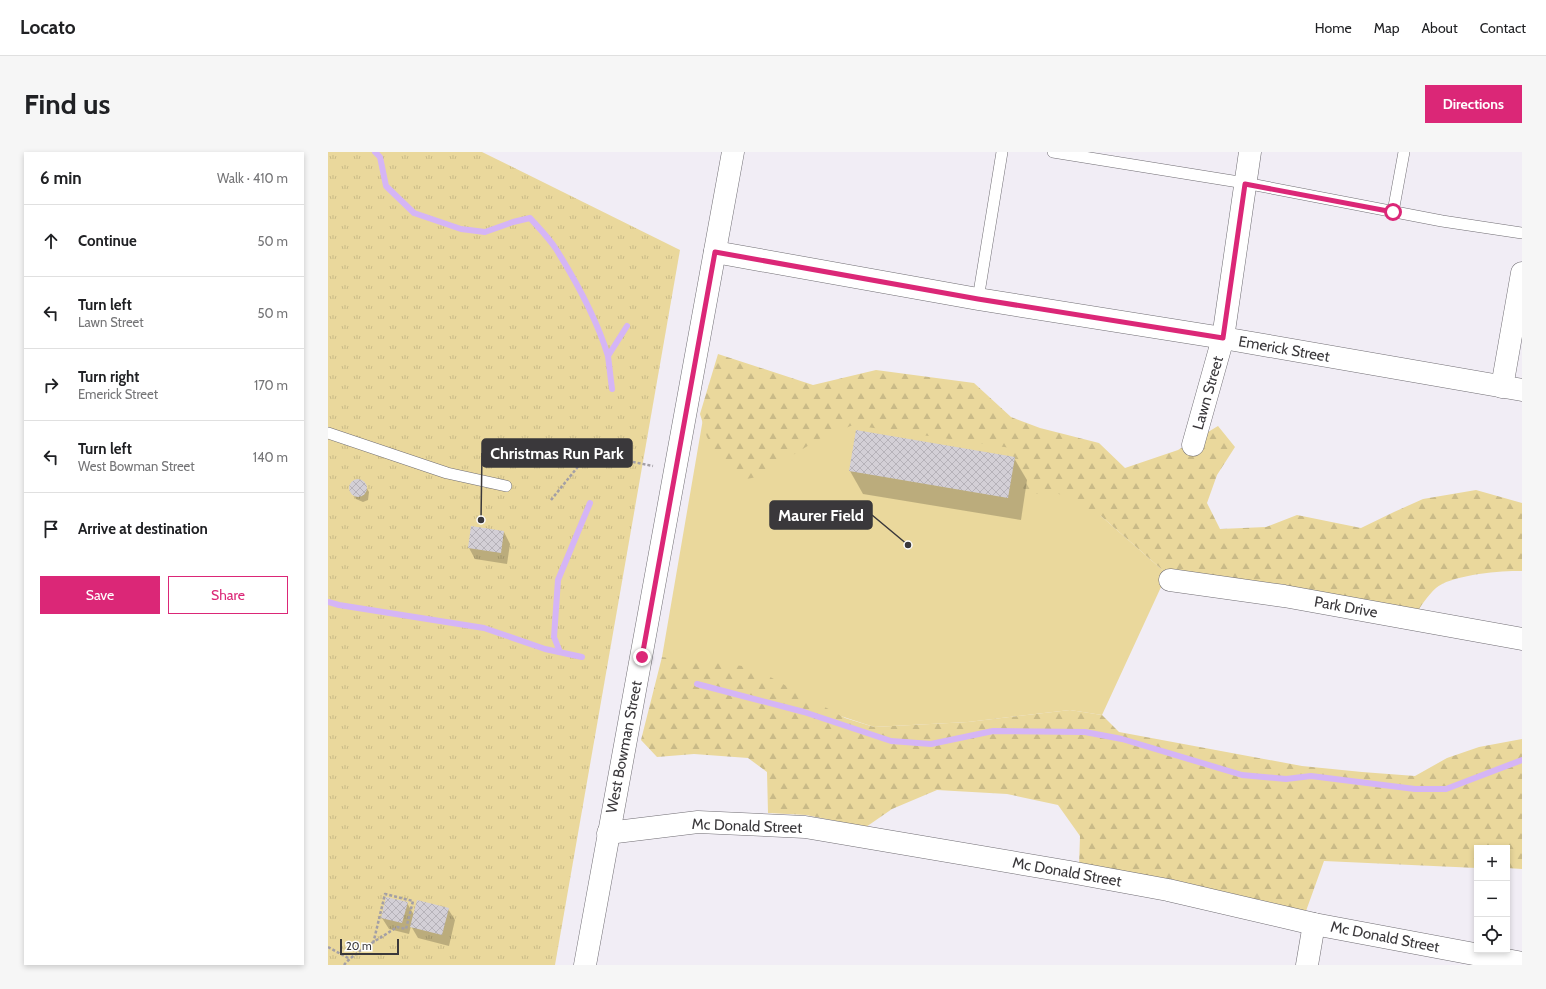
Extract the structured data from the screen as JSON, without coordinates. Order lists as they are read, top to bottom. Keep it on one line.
{"streets":{"street":["Emerick Street","Lawn Street","Park Drive","West Bowman Street","Mc Donald Street"]},"crossings":[["Emerick Street","Lawn Street"],["Emerick Street","West Bowman Street"],["West Bowman Street","Mc Donald Street"]],"places":["Christmas Run Park","Maurer Field"],"scale_bar":"20 m","page":{"header":"Locato","nav":["Home","Map","About","Contact"],"buttons":["Directions",["Save","Share"]],"title":"Find us","heading":["6 min","Walk · 410 m"],"list":[["Continue","50 m"],["Turn left","Lawn Street","50 m"],["Turn right","Emerick Street","170 m"],["Turn left","West Bowman Street","140 m"],"Arrive at destination"],"map_buttons":["+","−"],"scale":"20 m"}}
